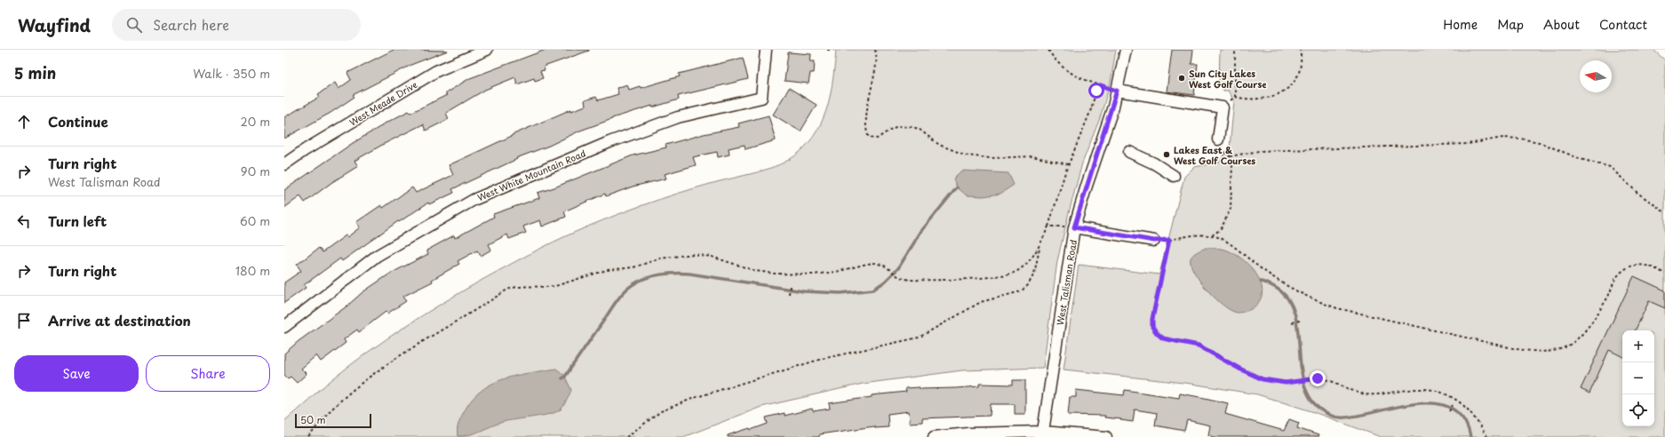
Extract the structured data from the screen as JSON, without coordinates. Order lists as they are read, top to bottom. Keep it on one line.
{"streets":{"street":["West Meade Drive","West White Mountain Road","West Talisman Road"]},"places":["Sun City Lakes West Golf Course","Lakes East & West Golf Courses"],"scale_bar":"50 m","north":"left","page":{"header":"Wayfind","search":"Search here","nav":["Home","Map","About","Contact"],"heading":["5 min","Walk · 350 m"],"list":[["Continue","20 m"],["Turn right","West Talisman Road","90 m"],["Turn left","60 m"],["Turn right","180 m"],"Arrive at destination"],"map_buttons":["+","−"],"buttons":["Save","Share"],"scale":"50 m"}}
